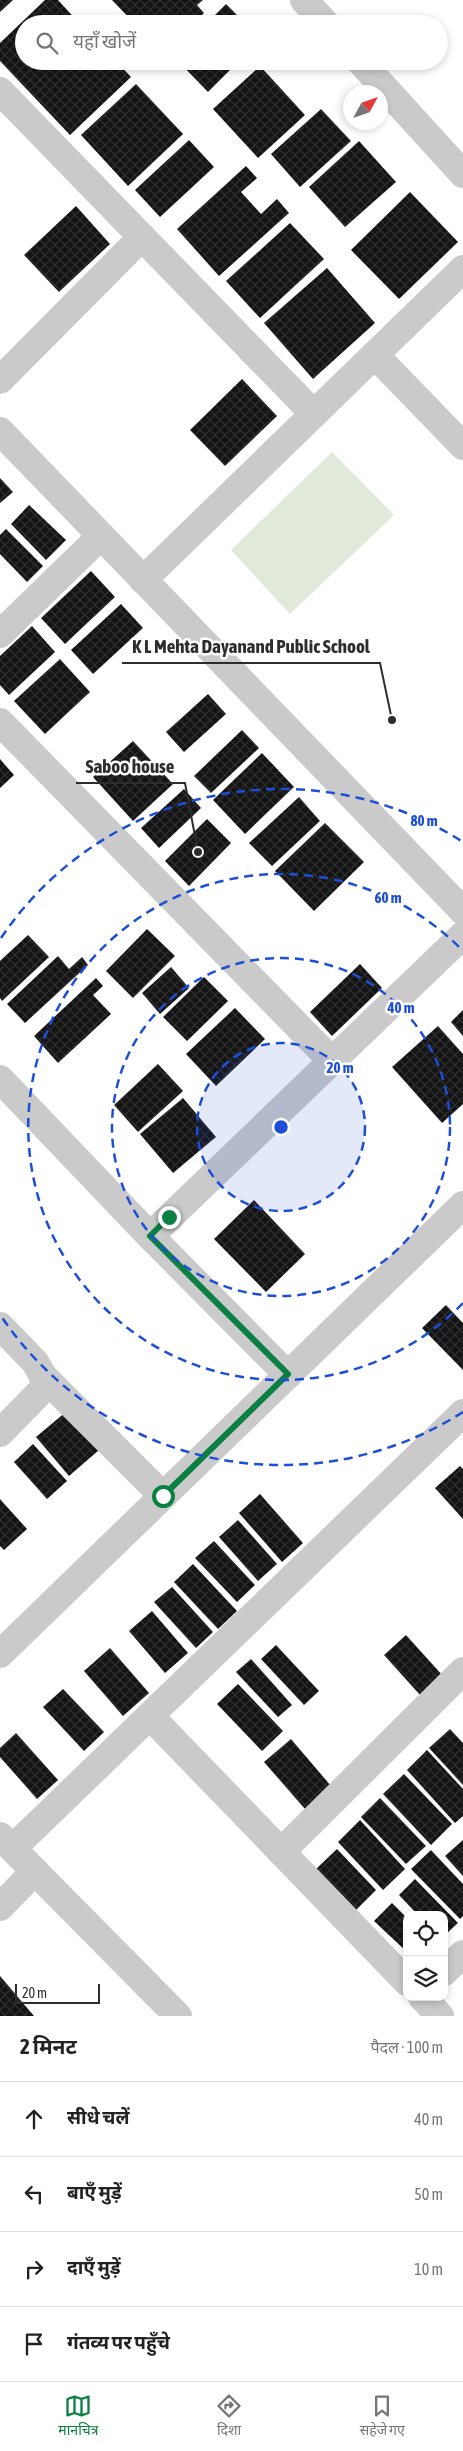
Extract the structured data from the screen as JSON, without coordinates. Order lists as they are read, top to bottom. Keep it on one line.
{"places":["K L Mehta Dayanand Public School","Saboo house"],"scale_bar":"20 m","north":"top right","page":{"search":"यहाँ खोजें","scale":"20 m","heading":["2 मिनट","पैदल · 100 m"],"list":[["सीधे चलें","40 m"],["बाएँ मुड़ें","50 m"],["दाएँ मुड़ें","10 m"],"गंतव्य पर पहुँचे"],"nav":["मानचित्र","दिशा","सहेजे गए"]},"rings":["80 m","60 m","40 m","20 m"]}
